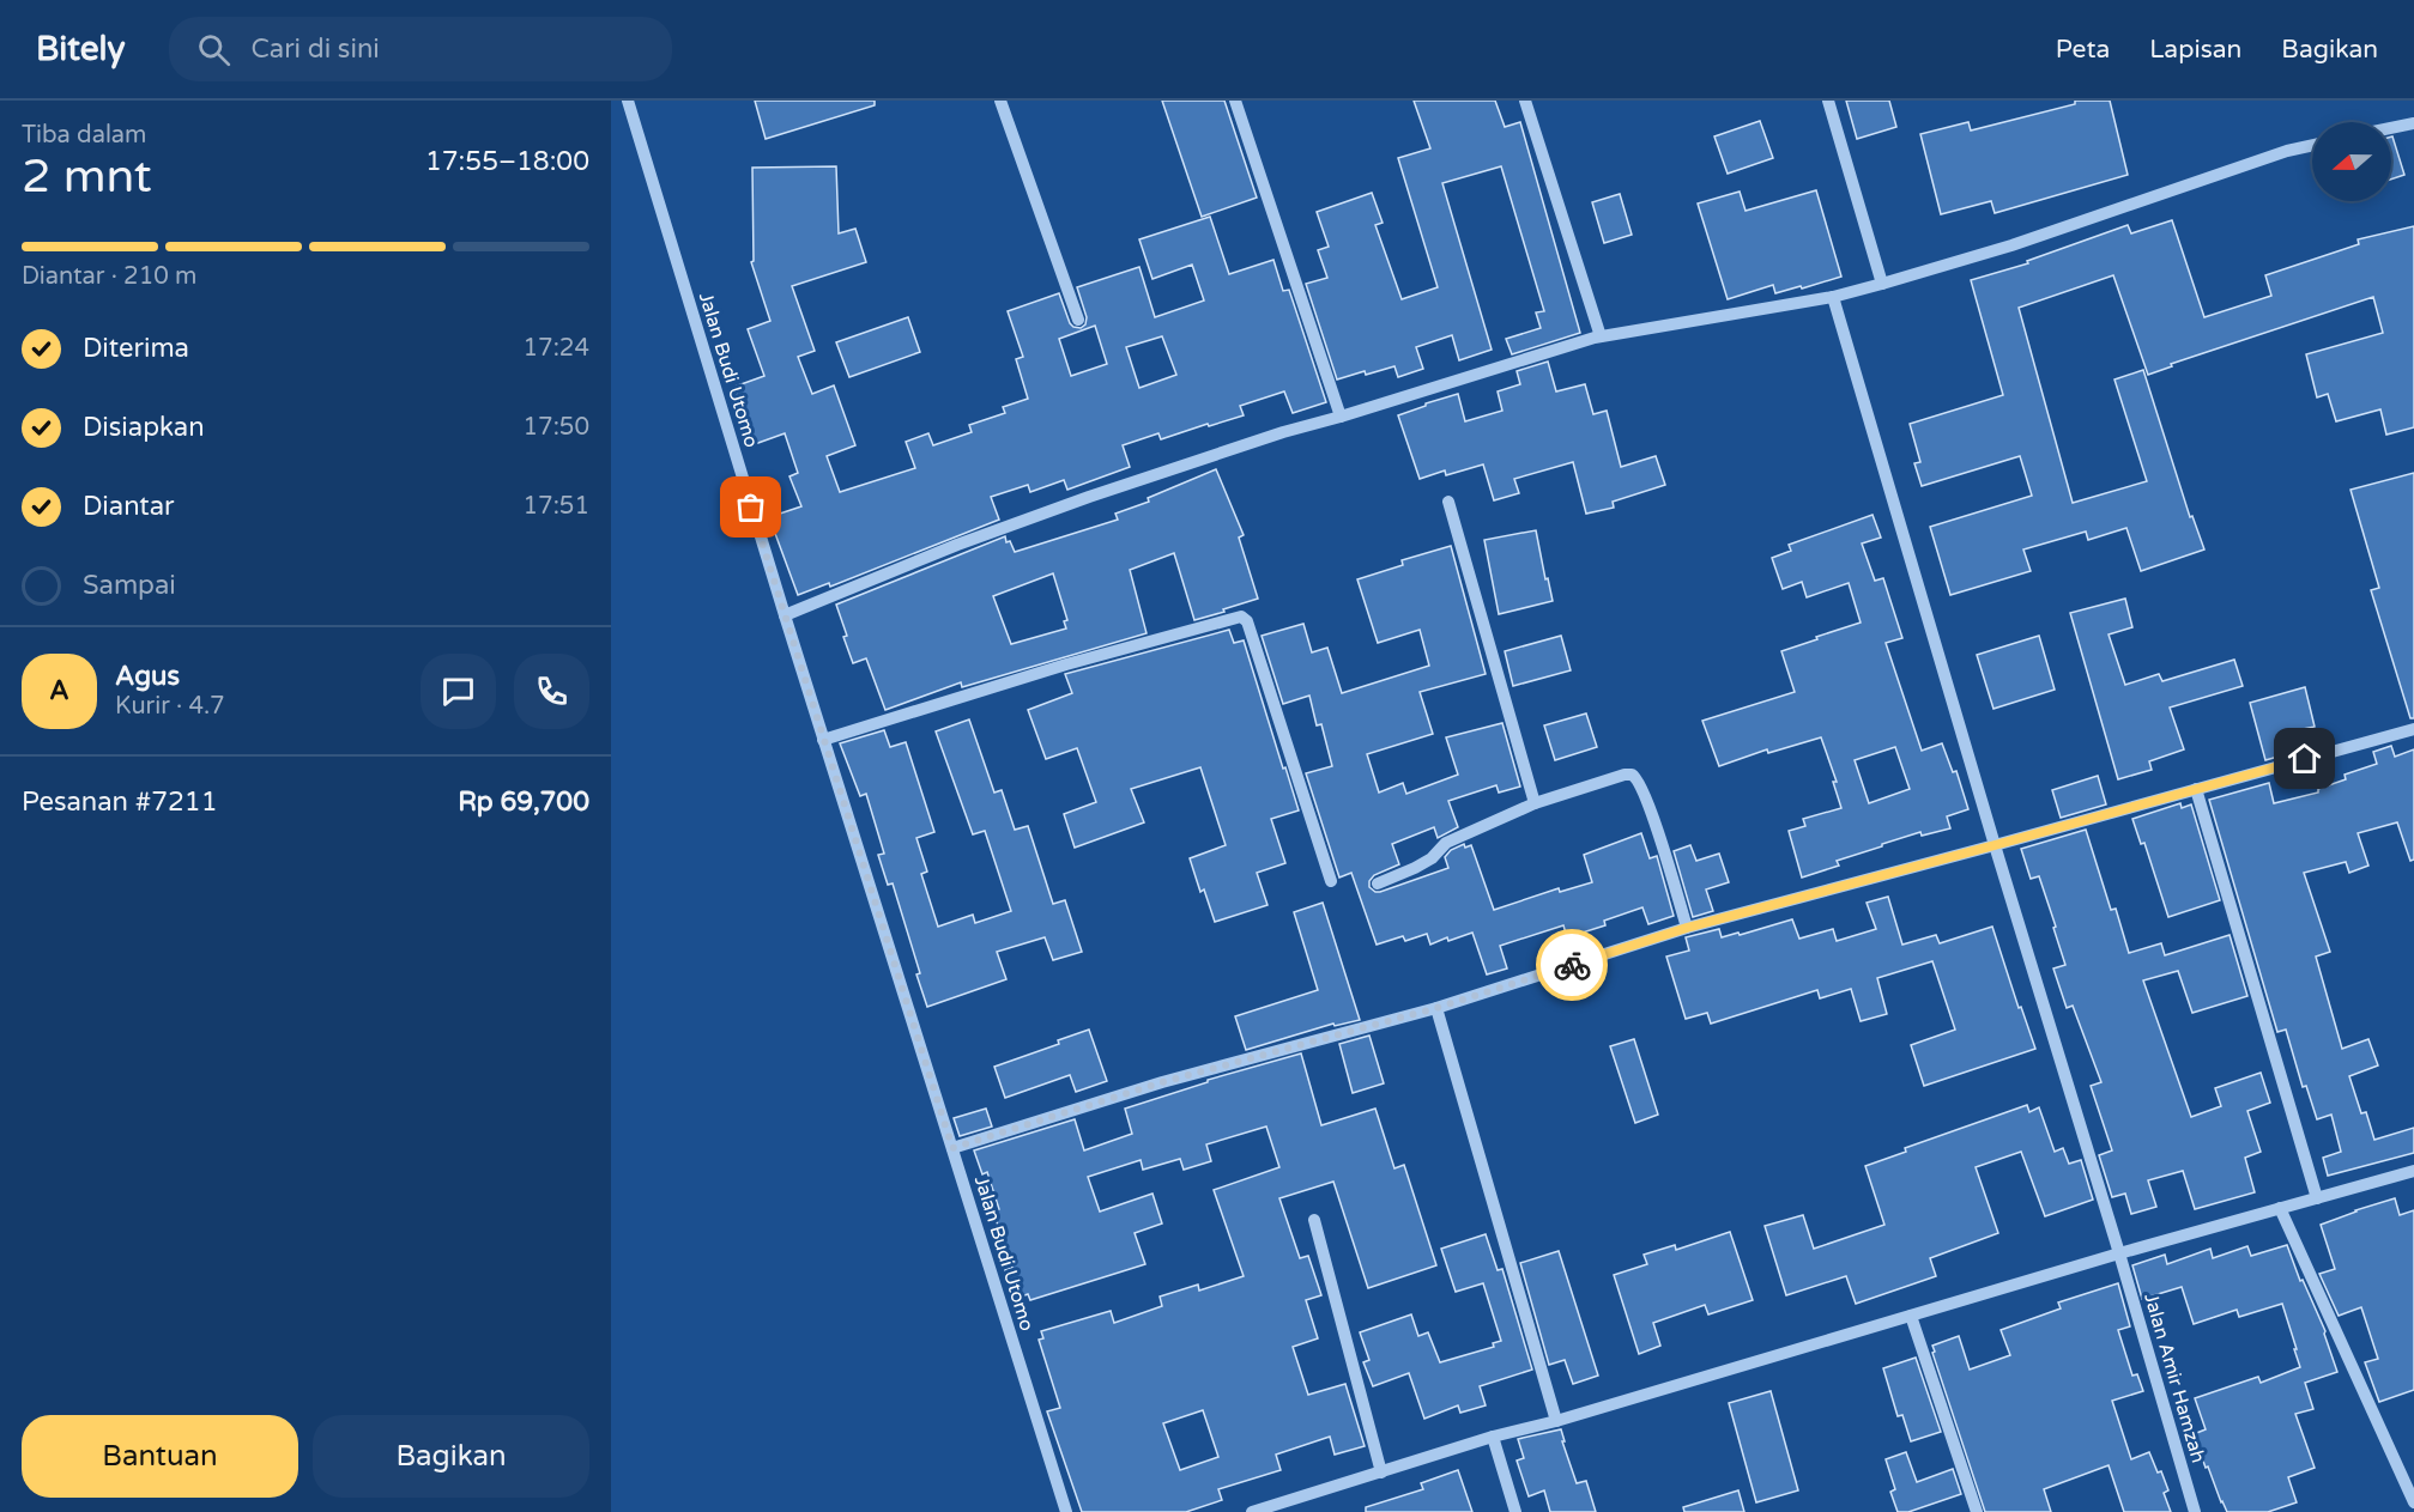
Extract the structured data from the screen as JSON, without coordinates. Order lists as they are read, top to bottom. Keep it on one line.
{"streets":{"street":["Jalan Budi Utomo","Jalan Amir Hamzah"]},"north":"left","page":{"header":"Bitely","search":"Cari di sini","nav":["Peta","Lapisan","Bagikan"],"heading":["2 mnt","Tiba dalam","17:55–18:00"],"panel":["Agus","Kurir · 4.7","Pesanan #7211","Rp 69,700"],"bar":"Diantar · 210 m","list":[["Diterima","17:24"],["Disiapkan","17:50"],["Diantar","17:51"],"Sampai"],"round":"A","buttons":["Bantuan","Bagikan"]}}
